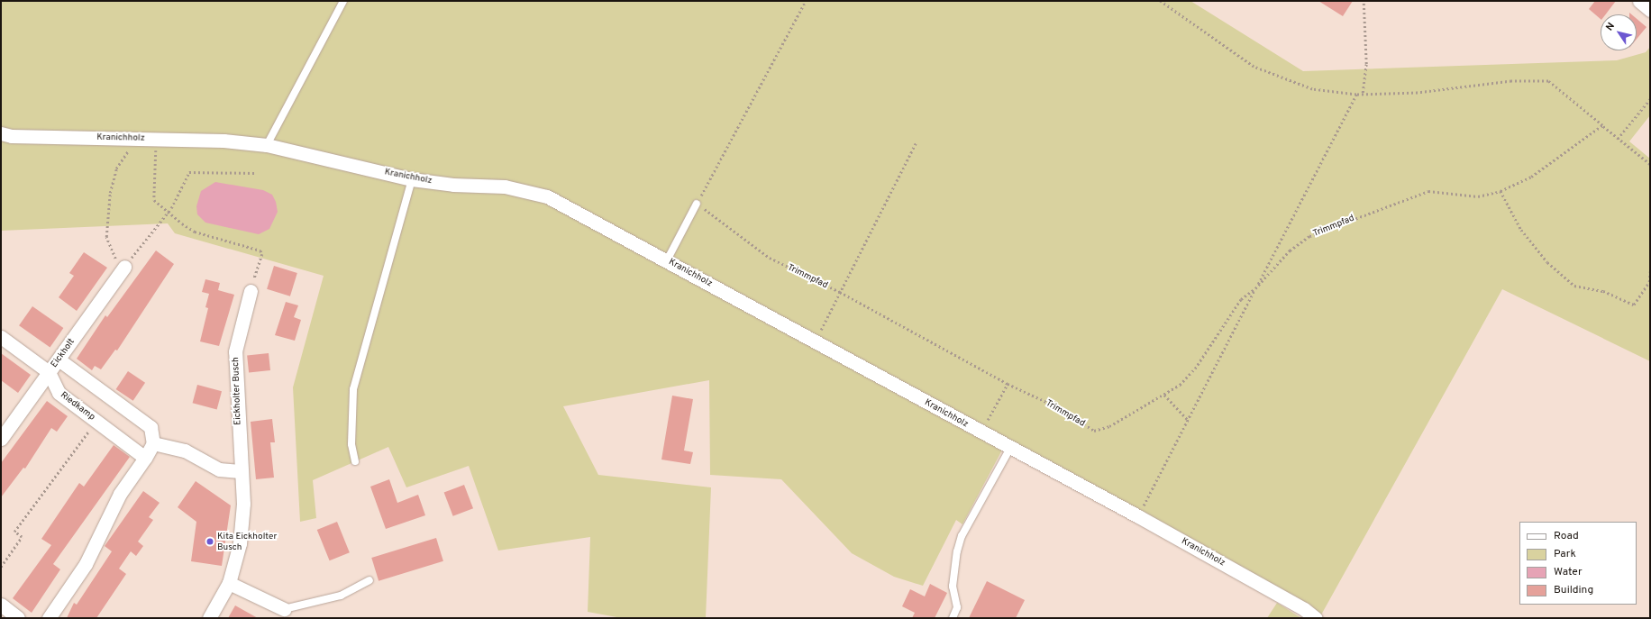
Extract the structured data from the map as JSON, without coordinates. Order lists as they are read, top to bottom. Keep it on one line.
{"streets":{"street":["Kranichholz","Eickholt","Eickholter Busch","Riedkamp"],"path":["Trimmpfad"]},"crossings":[["Eickholt","Riedkamp"]],"places":["Kita Eickholter Busch"],"legend":["Road","Park","Water","Building"],"north":"top left"}
